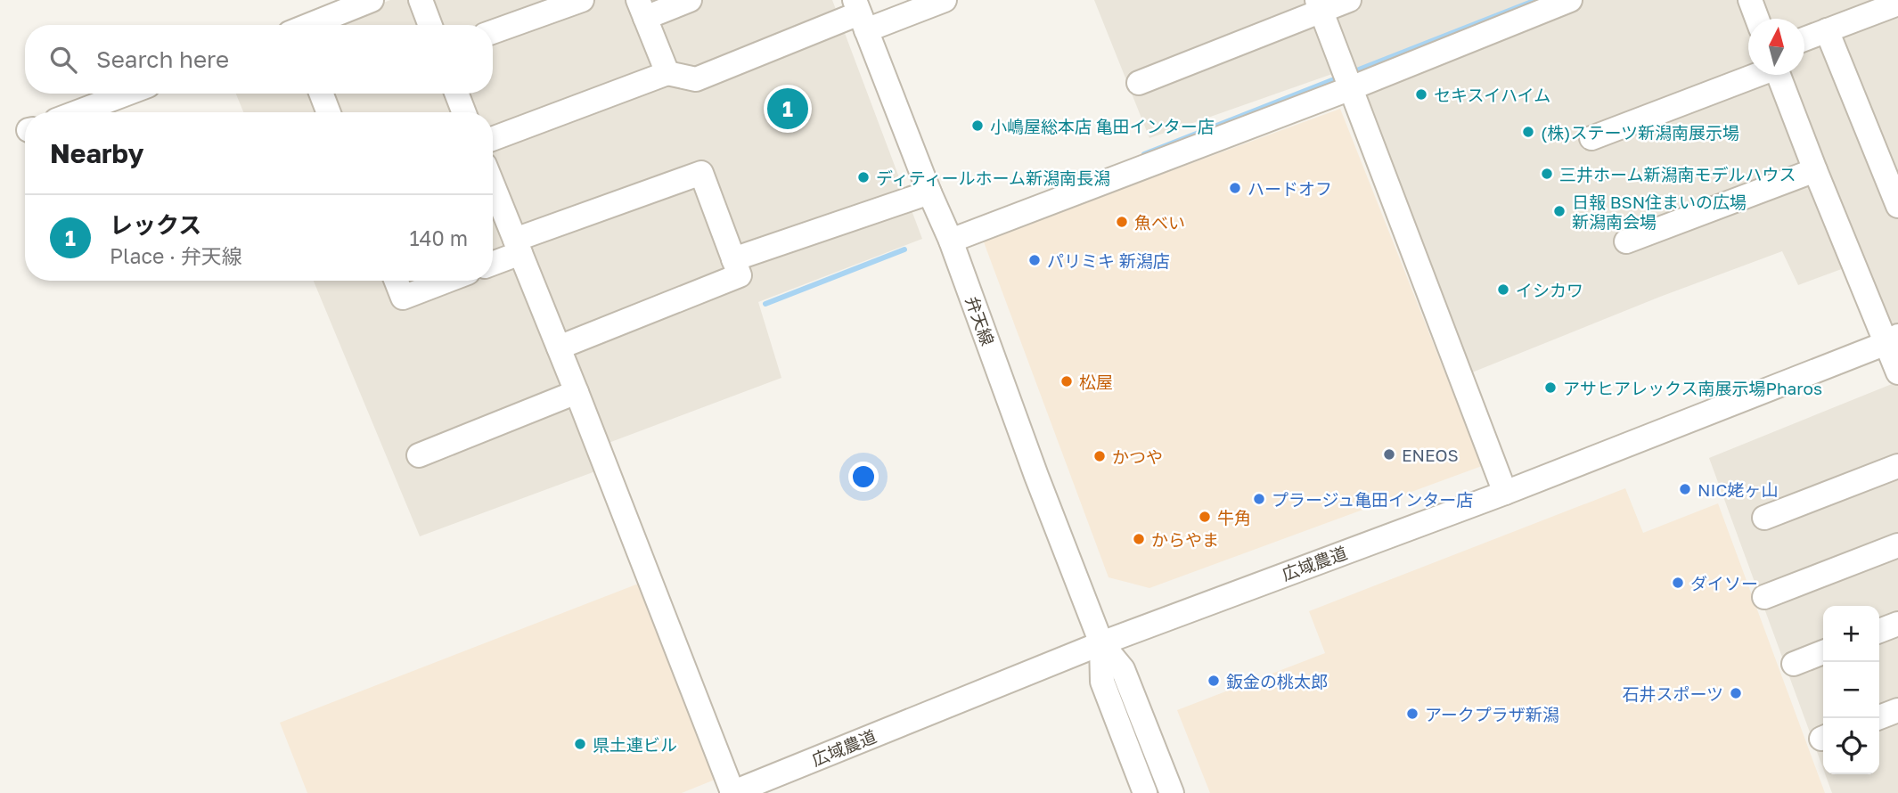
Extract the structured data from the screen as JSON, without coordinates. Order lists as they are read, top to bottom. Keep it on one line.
{"streets":{"street":["弁天線","広域農道"]},"crossings":[["弁天線","広域農道"]],"places":["セキスイハイム","小嶋屋総本店 亀田インター店","(株)ステーツ新潟南展示場","三井ホーム新潟南モデルハウス","ディティールホーム新潟南長潟","ハードオフ","日報 BSN住まいの広場 新潟南会場","魚べい","パリミキ 新潟店","イシカワ","松屋","アサヒアレックス南展示場Pharos","ENEOS","かつや","NIC姥ヶ山","プラージュ亀田インター店","牛角","からやま","ダイソー","鈑金の桃太郎","石井スポーツ","アークプラザ新潟","県土連ビル"],"north":"top","page":{"search":"Search here","pins":"1","heading":"Nearby","list":[{"mark":"1","name":"レックス","note":"Place · 弁天線","value":"140 m"}],"map_buttons":["+","−"]}}
